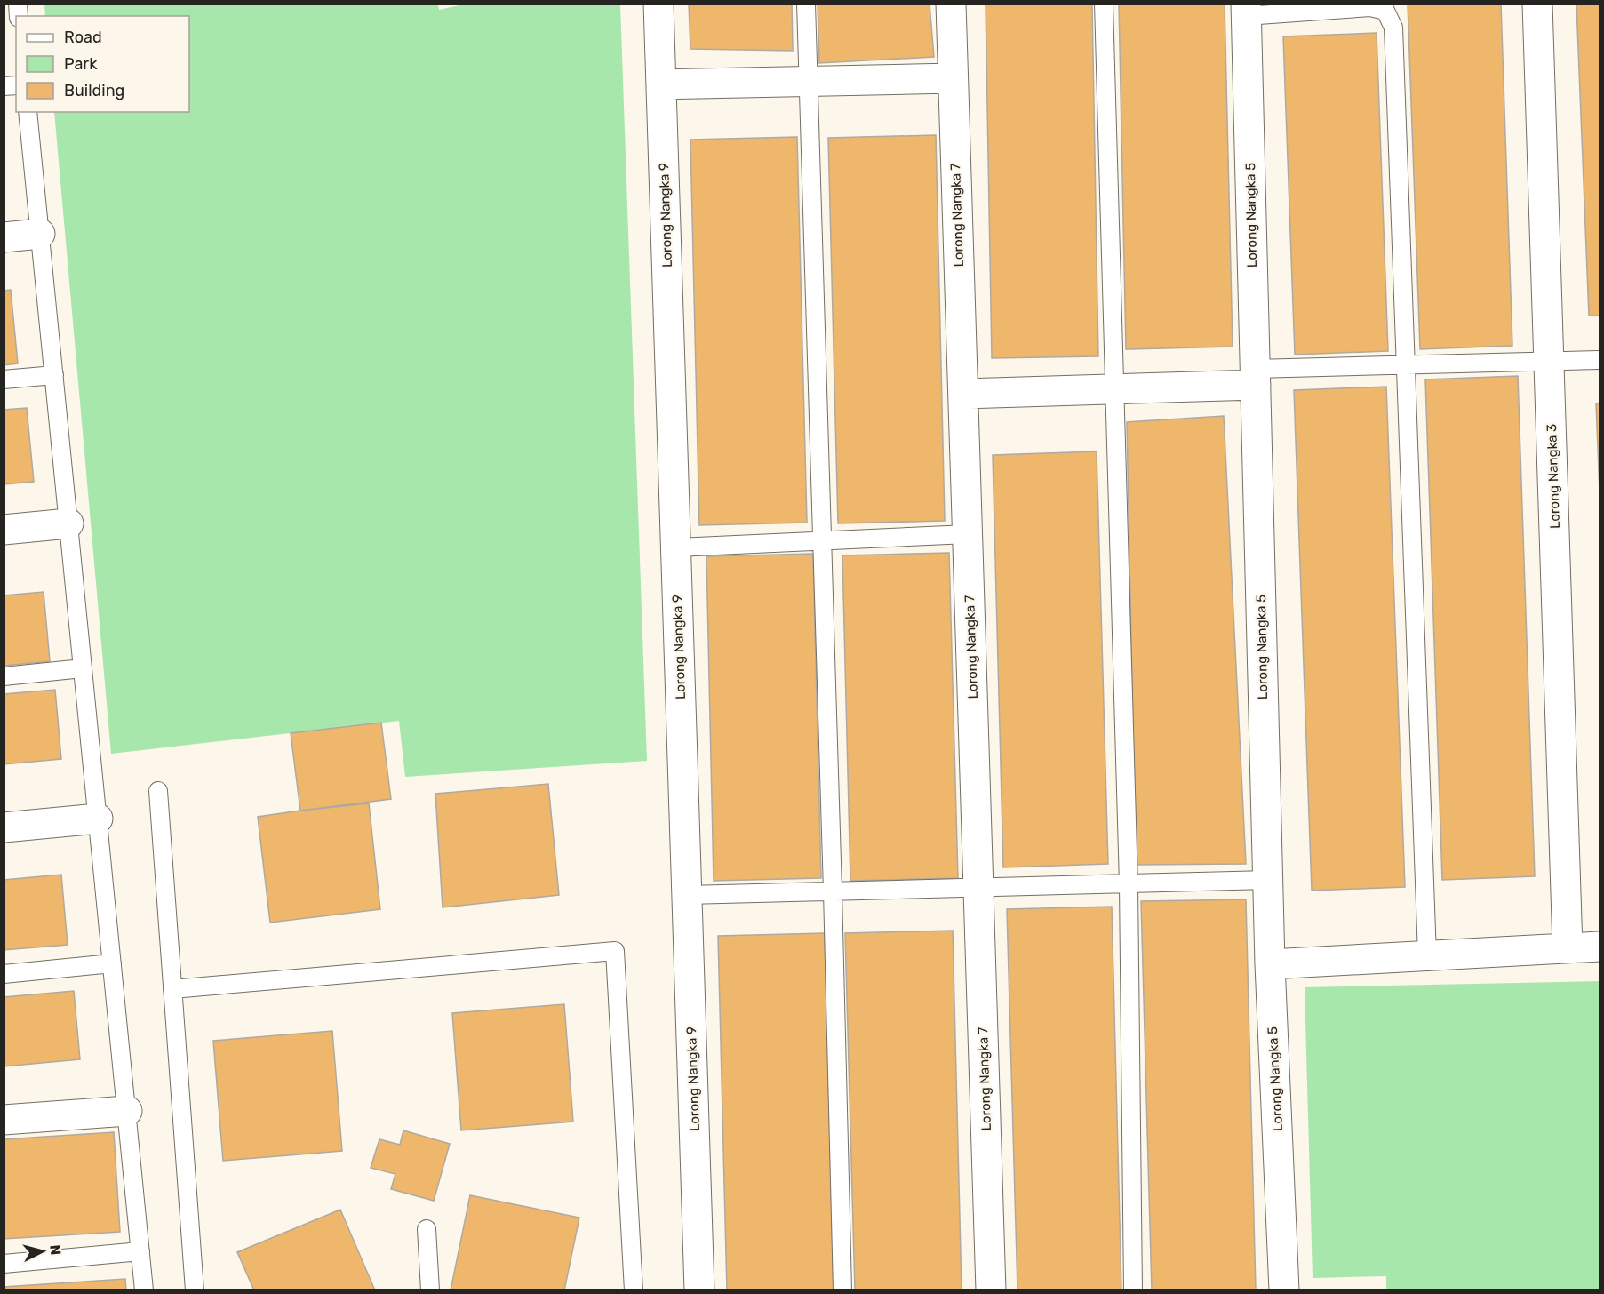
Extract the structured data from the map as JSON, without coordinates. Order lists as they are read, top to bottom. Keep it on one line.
{"streets":{"street":["Lorong Nangka 9","Lorong Nangka 7","Lorong Nangka 5","Lorong Nangka 3"]},"legend":["Road","Park","Building"],"north":"right"}
